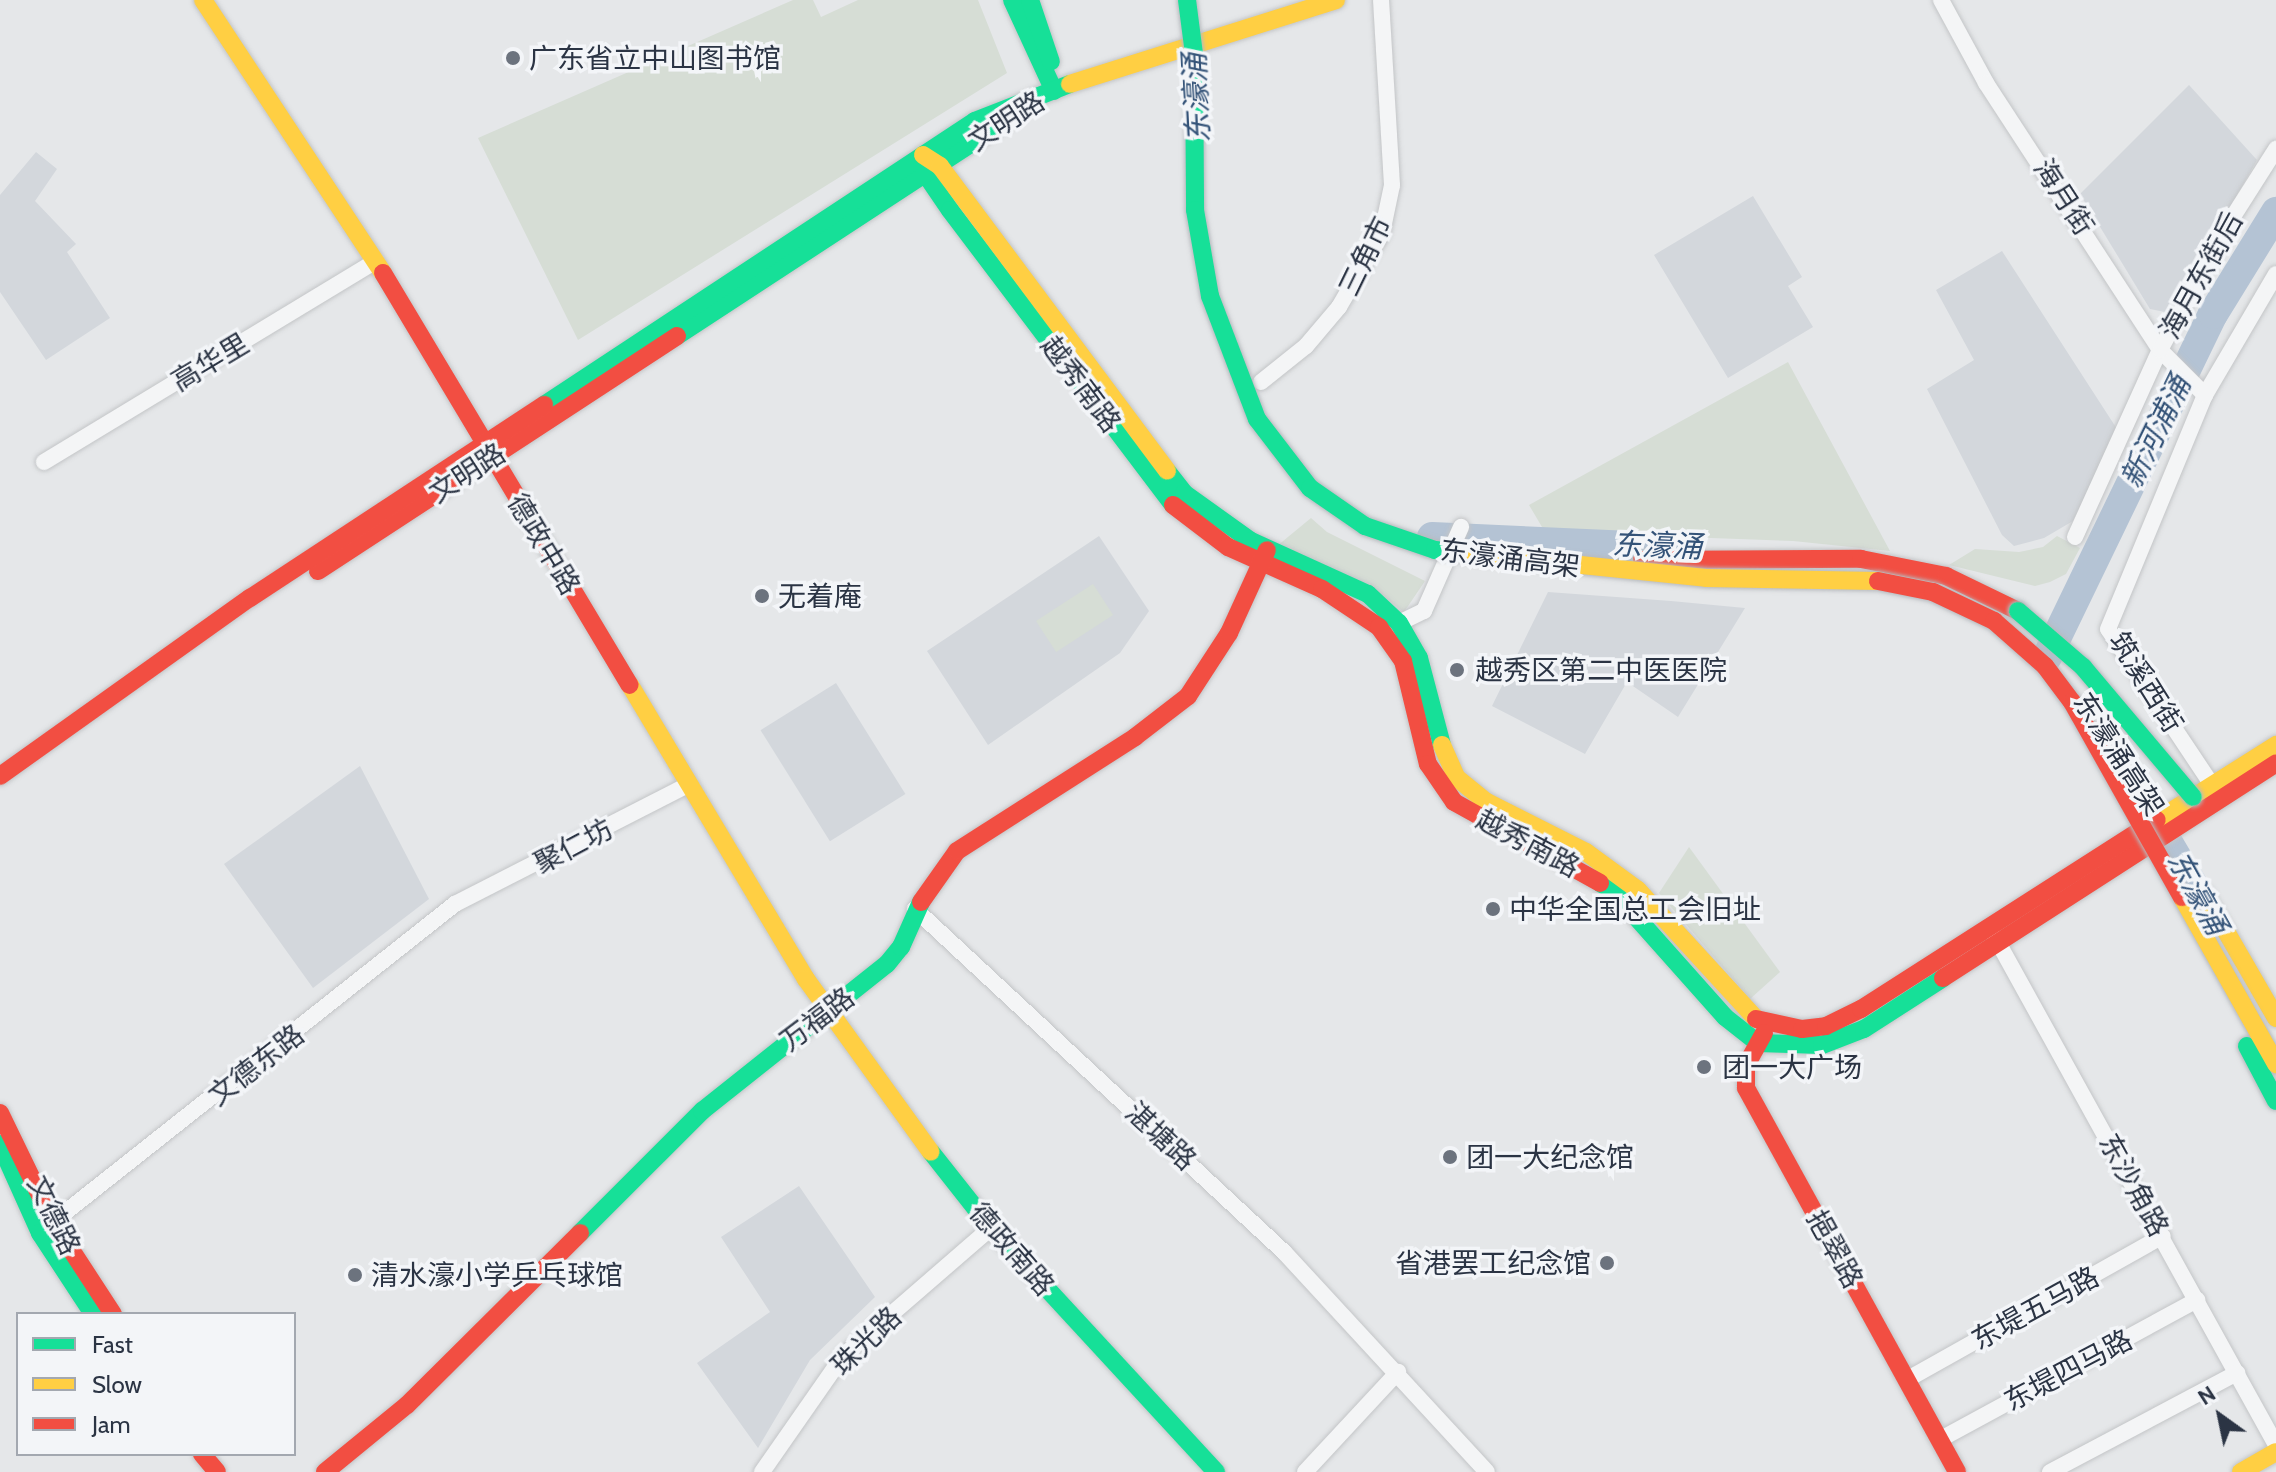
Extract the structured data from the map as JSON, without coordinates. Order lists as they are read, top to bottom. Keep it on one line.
{"streets":{"main road":["文明路","越秀南路","德政中路","东濠涌高架","万福路","文德路","德政南路","挹翠路"],"street":["海月街","三角市","海月东街后","高华里","筑溪西街","聚仁坊","文德东路","湛塘路","东沙角路","东堤五马路","珠光路","东堤四马路"]},"crossings":[["文明路","越秀南路"],["文明路","德政中路"],["海月街","海月东街后"],["海月街","筑溪西街"],["高华里","德政中路"],["越秀南路","万福路"],["越秀南路","挹翠路"],["德政中路","聚仁坊"],["德政中路","万福路"],["德政中路","德政南路"],["聚仁坊","文德东路"],["万福路","湛塘路"],["万福路","德政南路"],["文德东路","文德路"],["东沙角路","东堤五马路"],["东沙角路","东堤四马路"],["德政南路","珠光路"],["挹翠路","东堤五马路"],["挹翠路","东堤四马路"]],"water":["东濠涌","新河浦涌"],"places":["广东省立中山图书馆","无着庵","越秀区第二中医医院","中华全国总工会旧址","团一大广场","团一大纪念馆","省港罢工纪念馆","清水濠小学乒乓球馆"],"legend":["Fast","Slow","Jam"],"north":"top left"}
